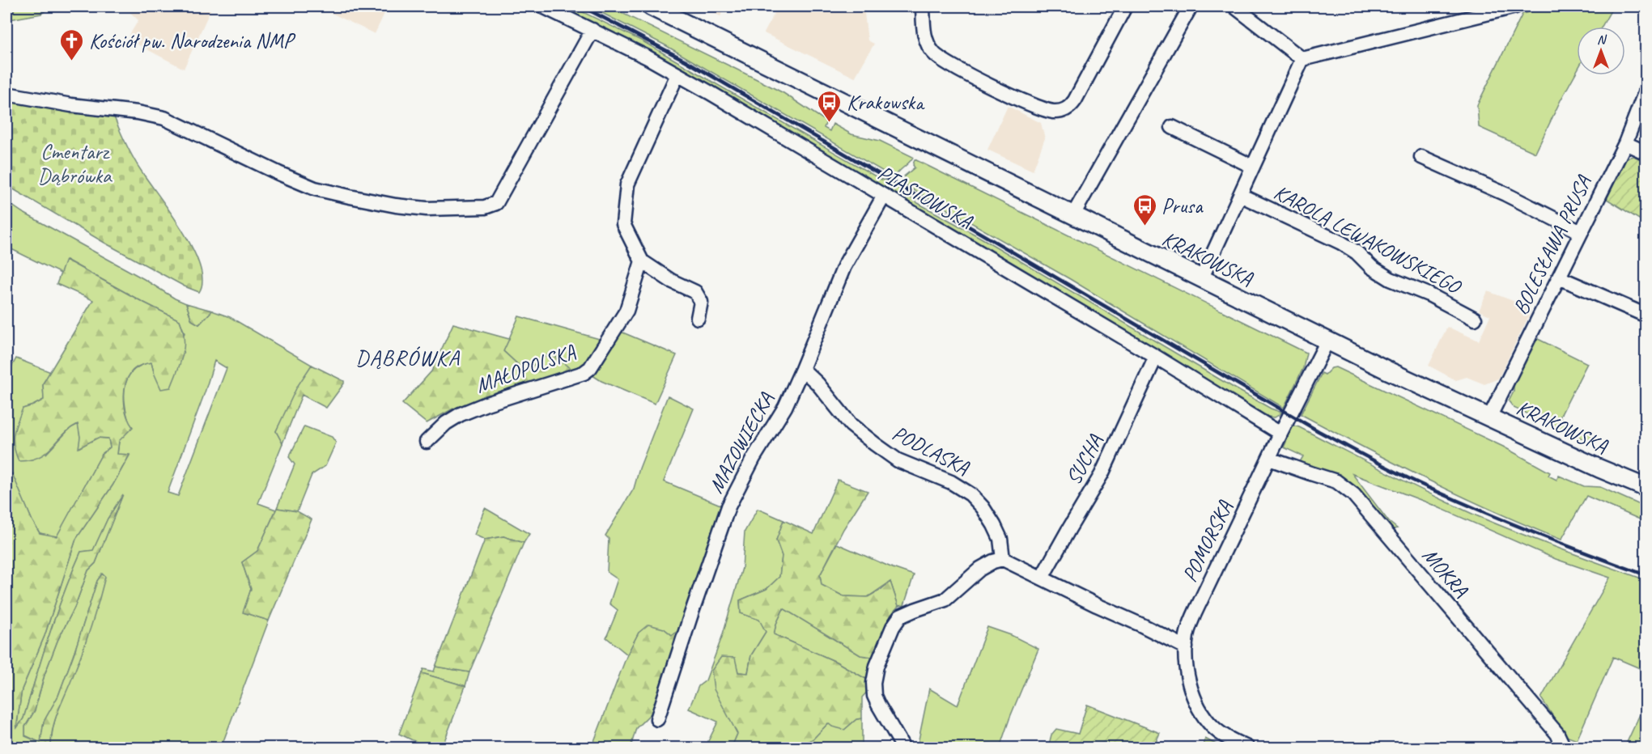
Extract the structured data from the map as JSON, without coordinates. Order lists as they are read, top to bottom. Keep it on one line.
{"streets":{"main road":["KRAKOWSKA"],"street":["PIASTOWSKA","KAROLA LEWAKOWSKIEGO","BOLESŁAWA PRUSA","MAŁOPOLSKA","MAZOWIECKA","PODLASKA","SUCHA","POMORSKA","MOKRA"]},"crossings":[["PIASTOWSKA","MAZOWIECKA"],["PIASTOWSKA","SUCHA"],["PIASTOWSKA","POMORSKA"],["BOLESŁAWA PRUSA","KRAKOWSKA"],["KRAKOWSKA","POMORSKA"],["MAZOWIECKA","PODLASKA"],["POMORSKA","MOKRA"]],"districts":["DĄBRÓWKA"],"parks":["Cmentarz Dąbrówka"],"places":{"church":["Kościół pw. Narodzenia NMP"],"bus stop":["Krakowska","Prusa"]},"north":"top"}
